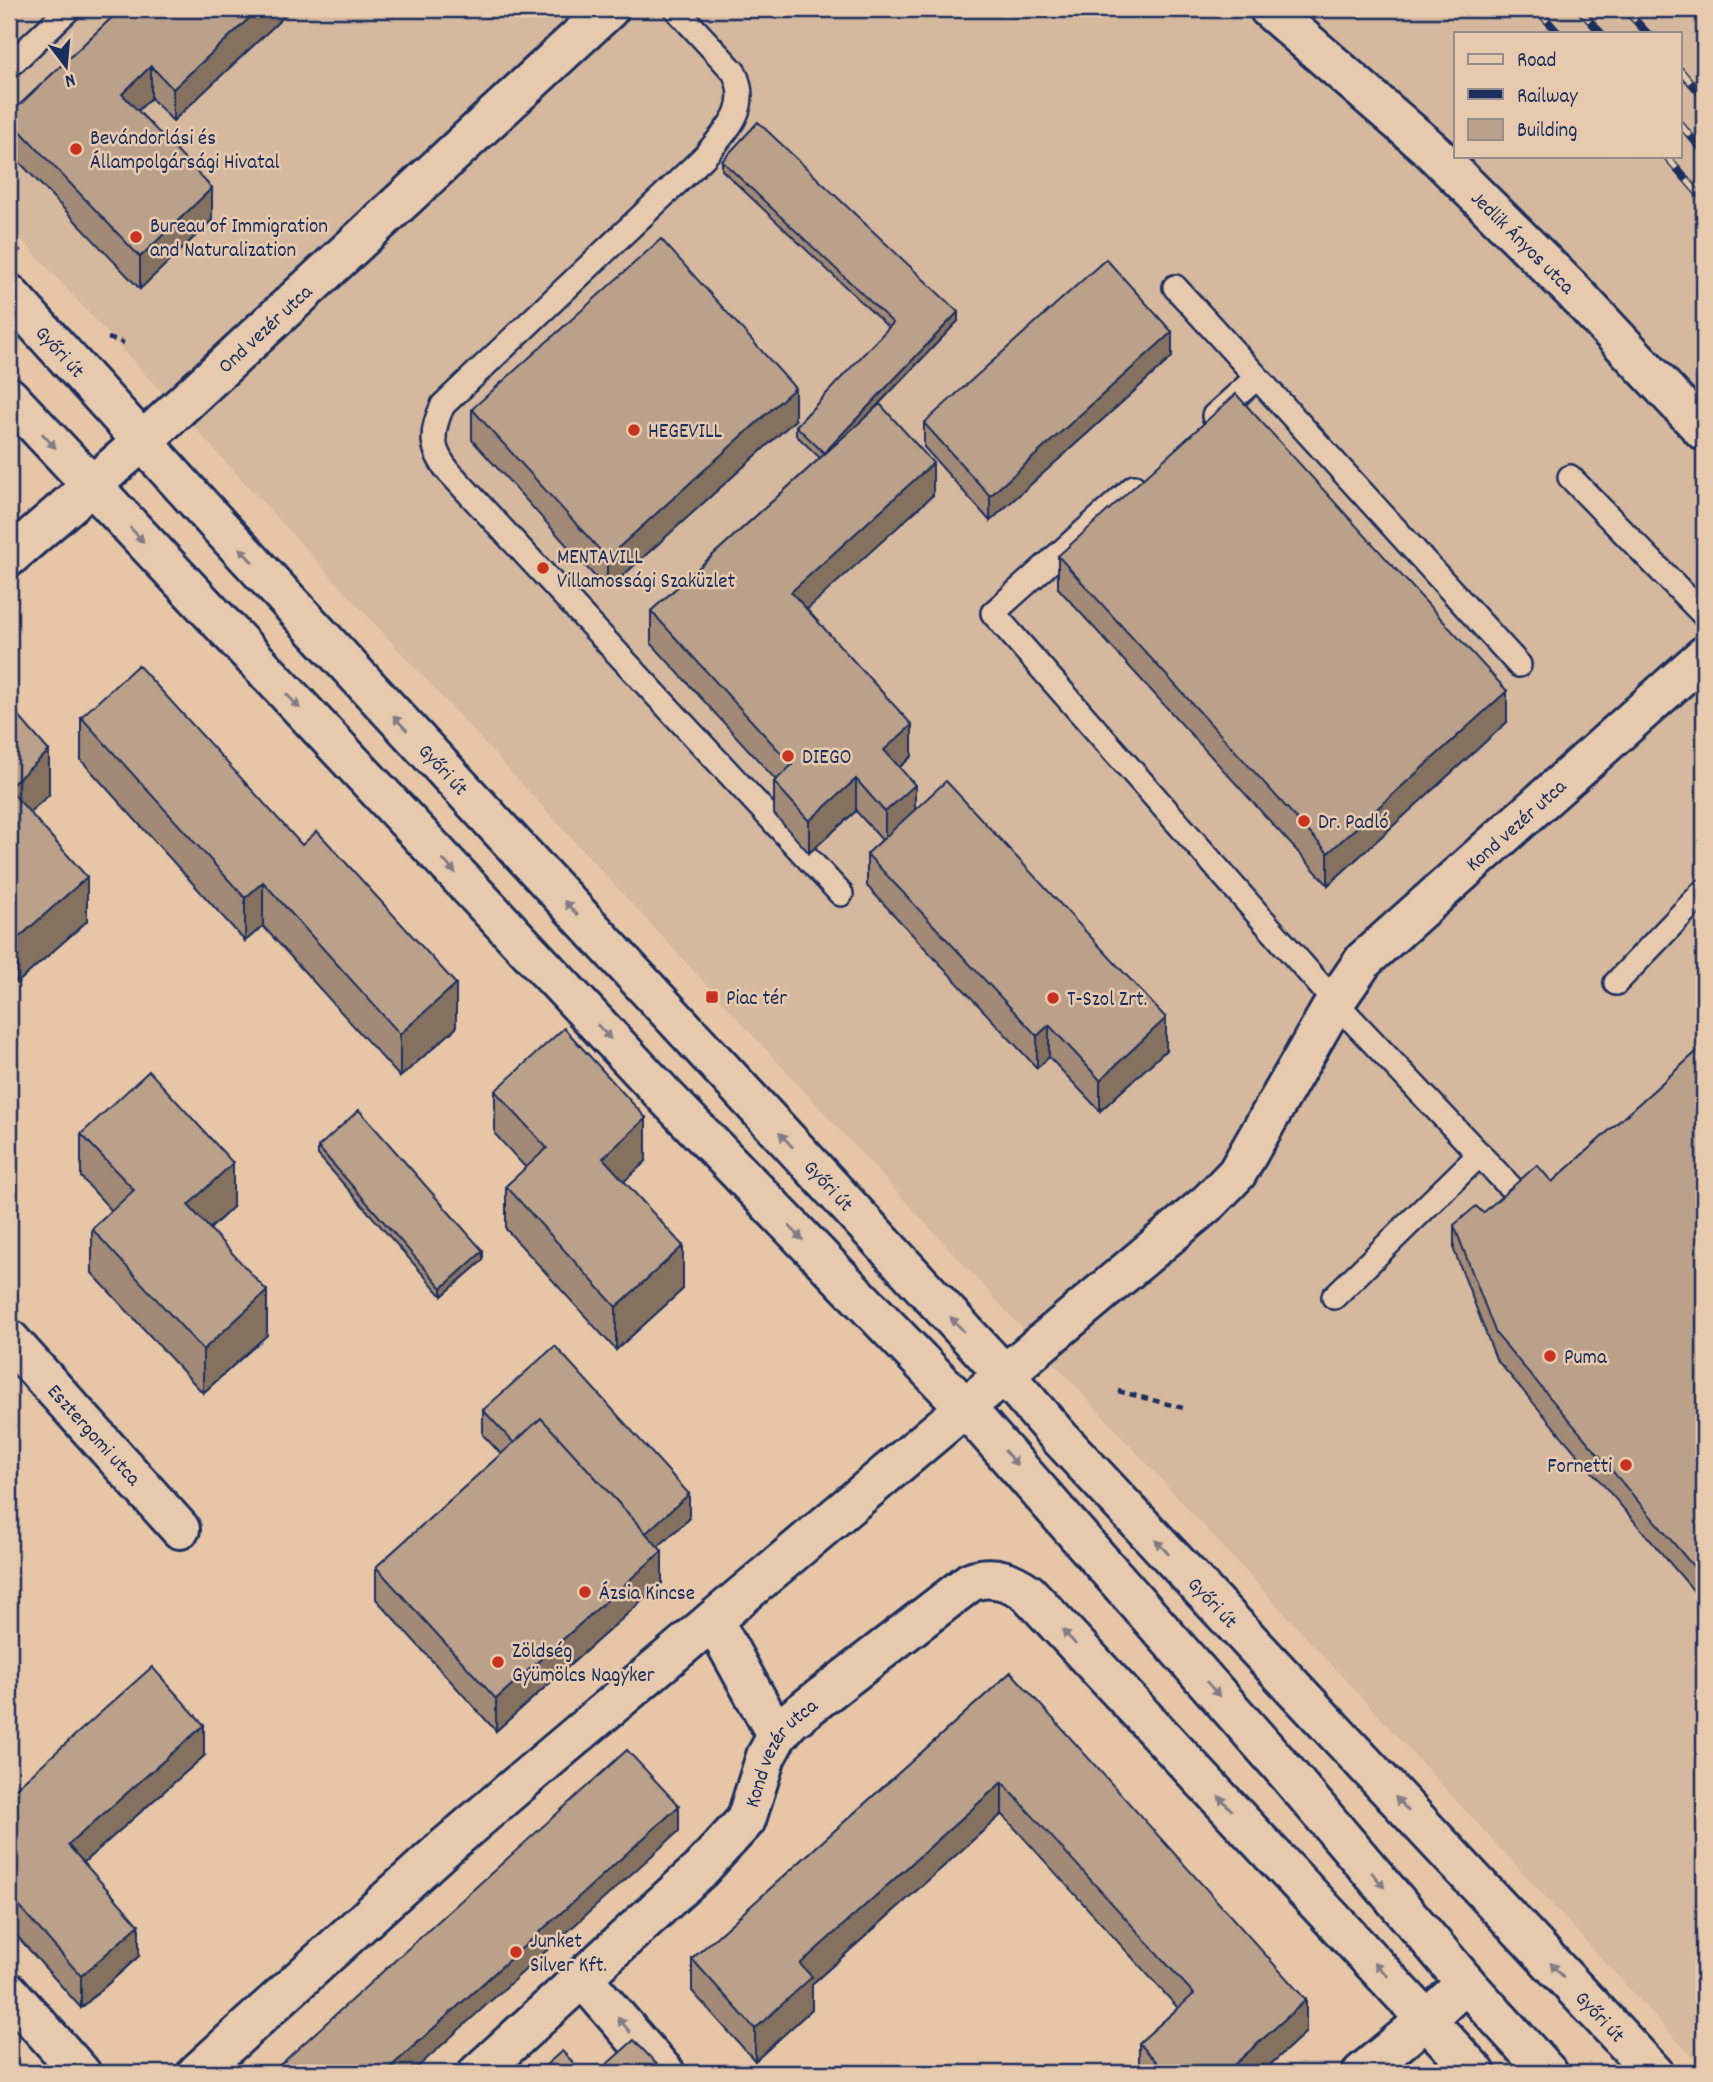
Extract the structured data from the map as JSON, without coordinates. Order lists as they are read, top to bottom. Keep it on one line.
{"streets":{"street":["Jedlik Ányos utca","Ond vezér utca","Győri út","Kond vezér utca","Esztergomi utca"]},"crossings":[["Ond vezér utca","Győri út"],["Győri út","Kond vezér utca"]],"places":{"other":["Bevándorlási és Állampolgársági Hivatal","Bureau of Immigration and Naturalization","HEGEVILL","MENTAVILL Villamossági Szaküzlet","DIEGO","Dr. Padló","T-Szol Zrt.","Puma","Fornetti","Ázsia Kincse","Zöldség Gyümölcs Nagyker","Junket Silver Kft."],"transit":["Piac tér"]},"legend":["Road","Railway","Building"],"north":"bottom"}
